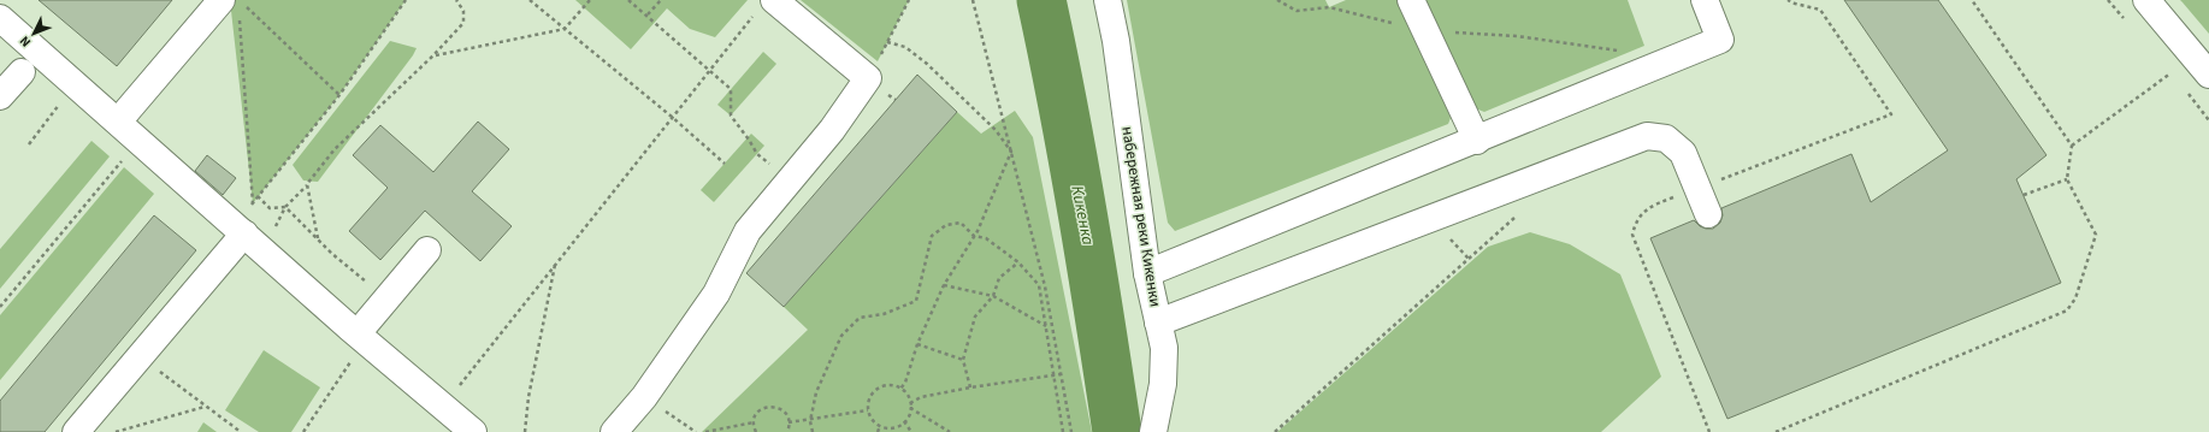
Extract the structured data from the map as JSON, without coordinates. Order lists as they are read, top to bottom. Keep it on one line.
{"streets":{"street":["набережная реки Кикенки"]},"water":["Кикенка"],"north":"bottom left"}
